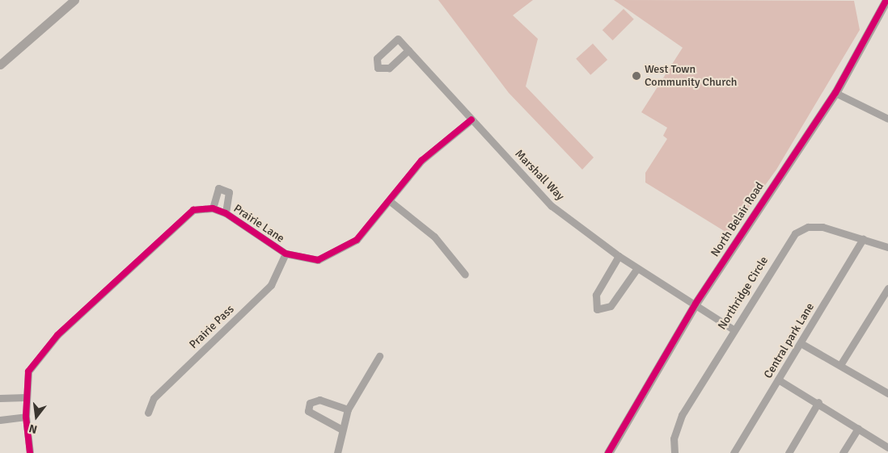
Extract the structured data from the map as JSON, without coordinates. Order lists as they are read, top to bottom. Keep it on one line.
{"streets":{"street":["Marshall Way","North Belair Road","Prairie Lane","Northridge Circle","Prairie Pass","Central park Lane"]},"crossings":[["Marshall Way","North Belair Road"],["Marshall Way","Prairie Lane"],["Marshall Way","Northridge Circle"],["Prairie Lane","Prairie Pass"],["Northridge Circle","Central park Lane"]],"places":["West Town Community Church"],"north":"bottom"}
